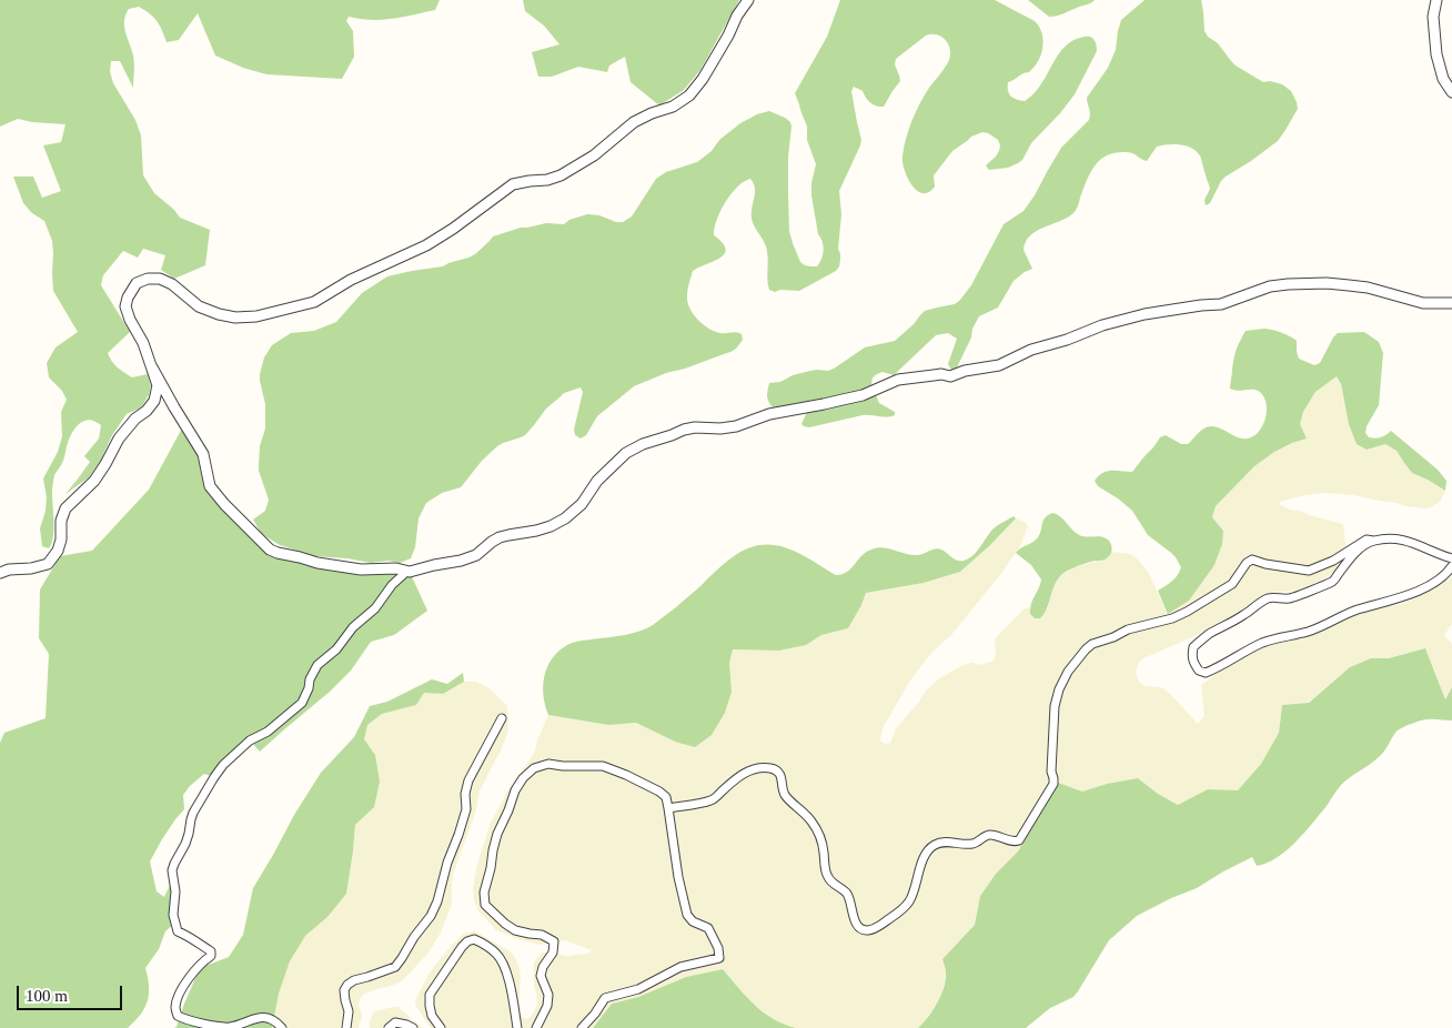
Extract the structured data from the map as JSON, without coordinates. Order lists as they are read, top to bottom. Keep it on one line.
{"scale_bar":"100 m"}
